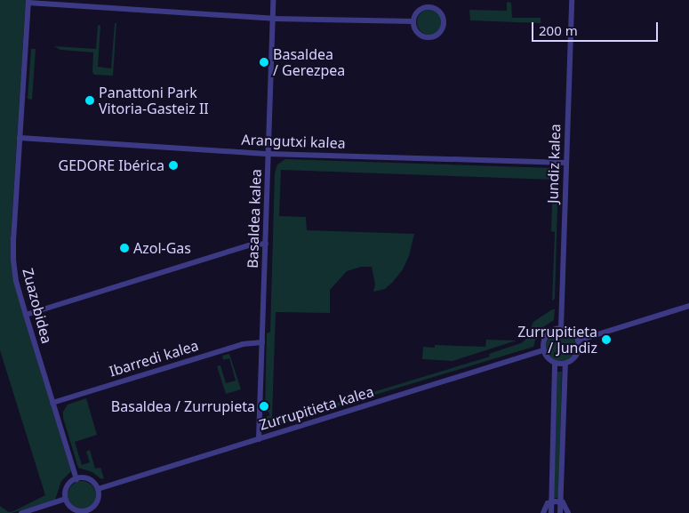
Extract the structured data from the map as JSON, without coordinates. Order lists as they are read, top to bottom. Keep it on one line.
{"streets":{"street":["Arangutxi kalea","Jundiz kalea","Basaldea kalea","Zuazobidea","Ibarredi kalea","Zurrupitieta kalea"]},"crossings":[["Arangutxi kalea","Jundiz kalea"],["Arangutxi kalea","Basaldea kalea"],["Arangutxi kalea","Zuazobidea"],["Jundiz kalea","Zurrupitieta kalea"],["Basaldea kalea","Ibarredi kalea"],["Basaldea kalea","Zurrupitieta kalea"],["Zuazobidea","Ibarredi kalea"],["Zuazobidea","Zurrupitieta kalea"]],"places":["Basaldea / Gerezpea","Panattoni Park Vitoria-Gasteiz II","GEDORE Ibérica","Azol-Gas","Zurrupitieta / Jundiz","Basaldea / Zurrupieta"],"scale_bar":"200 m"}
